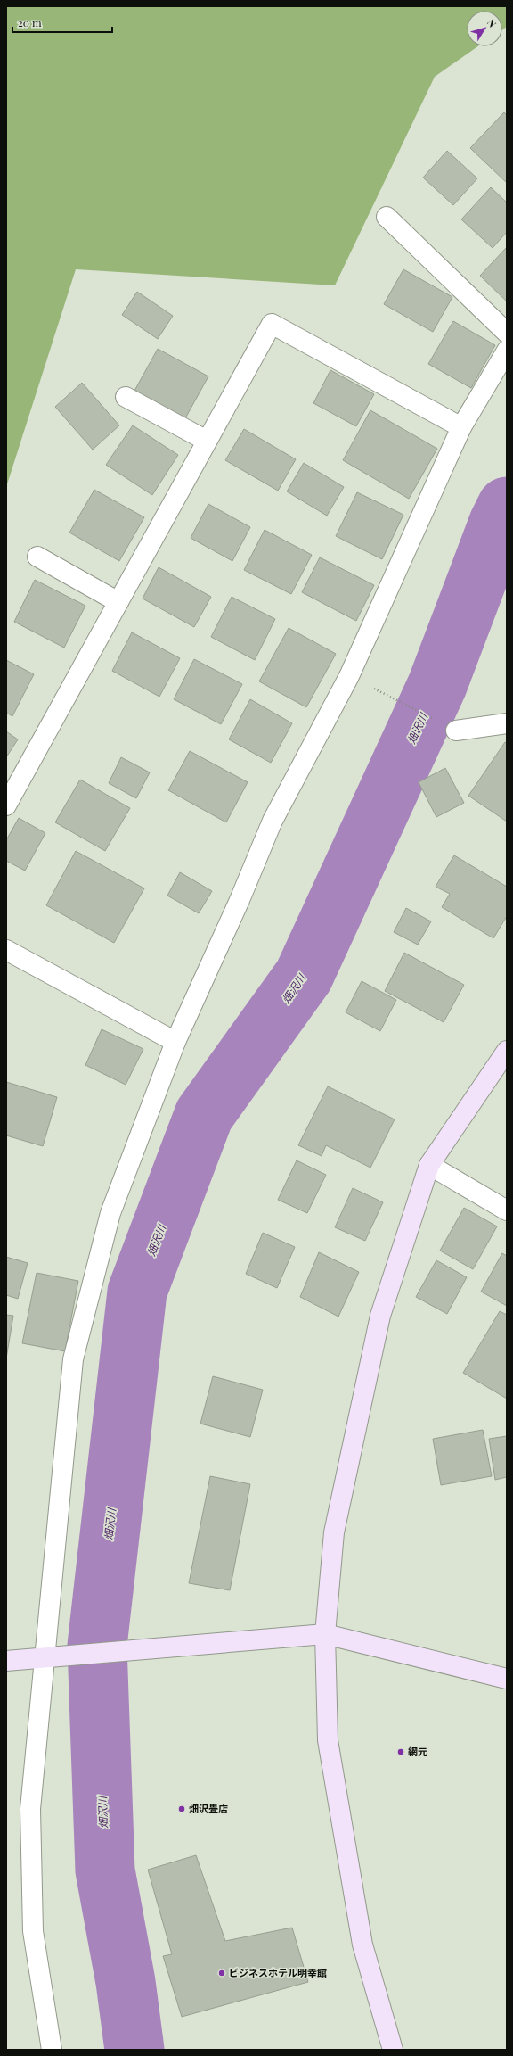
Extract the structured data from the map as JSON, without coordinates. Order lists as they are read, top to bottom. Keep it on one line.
{"water":["畑沢川"],"places":["網元","畑沢畳店","ビジネスホテル明幸館"],"scale_bar":"20 m","north":"top right"}
